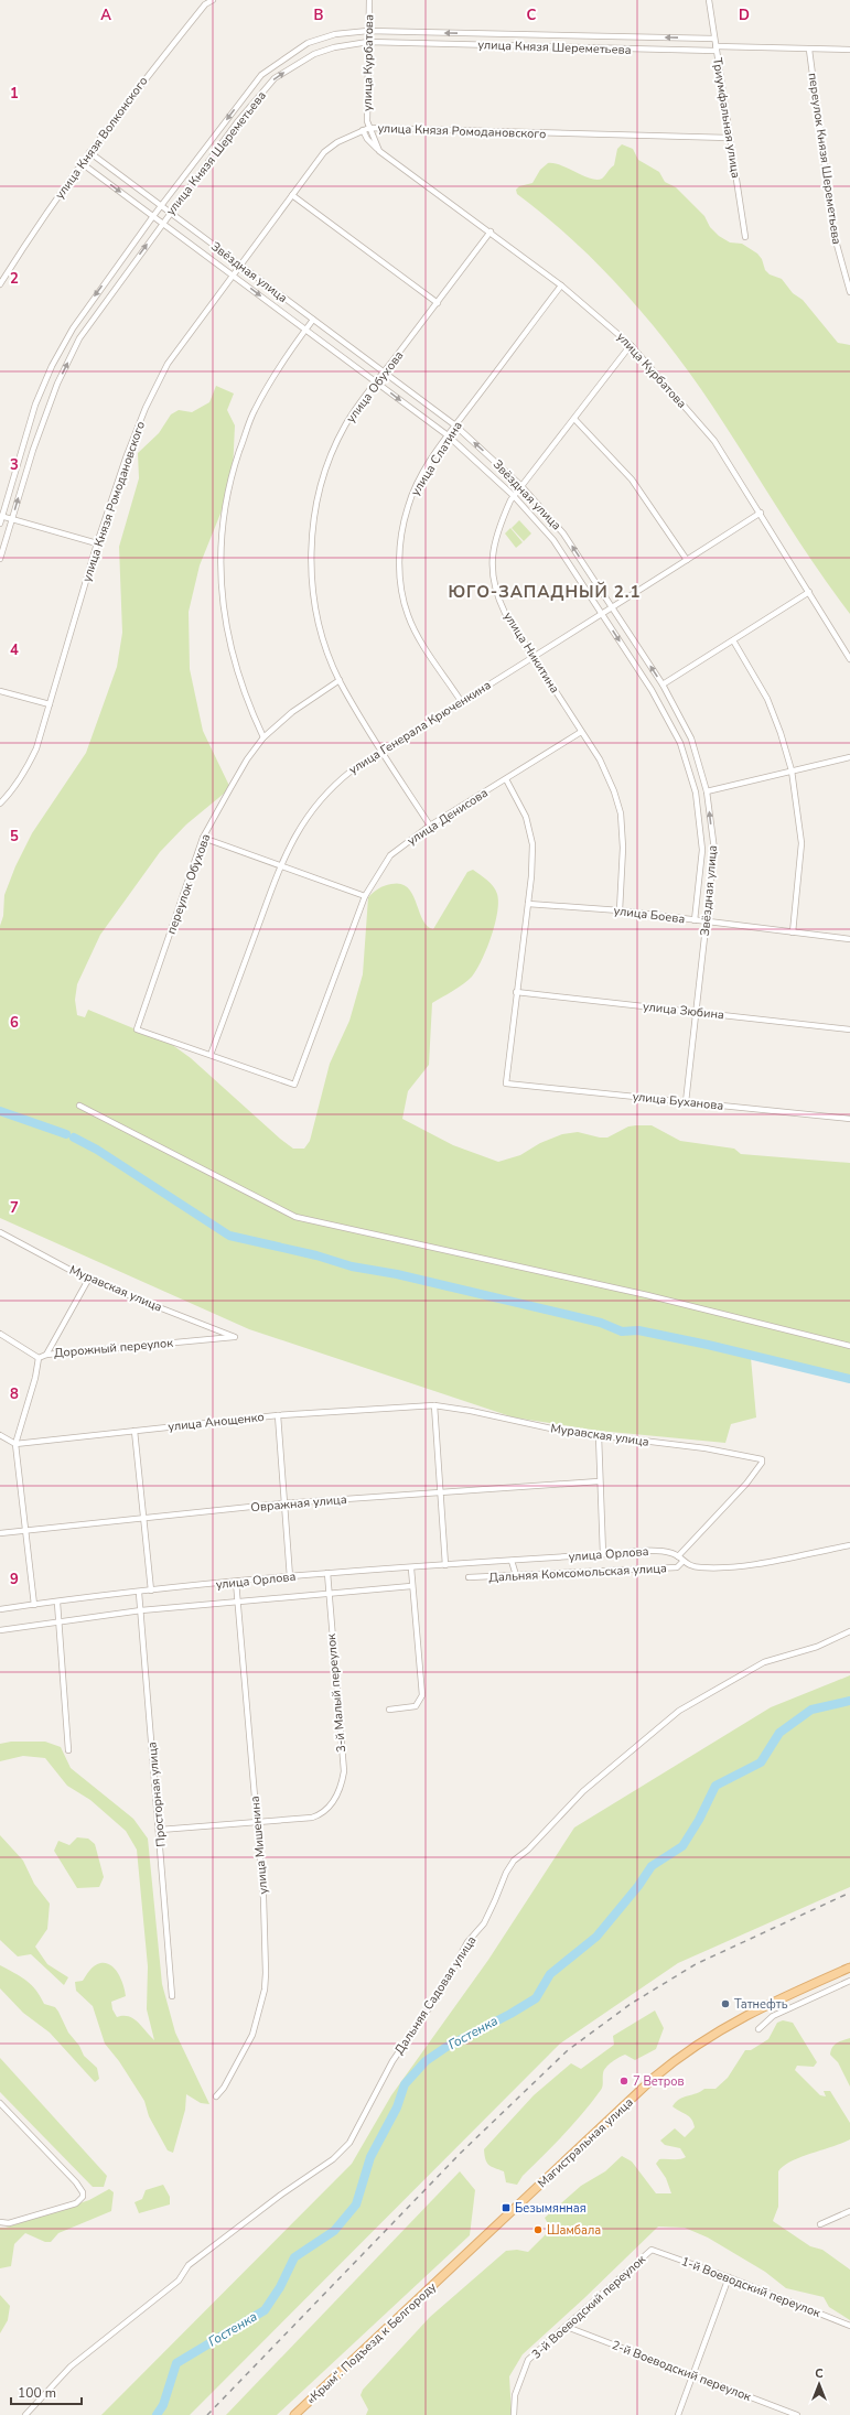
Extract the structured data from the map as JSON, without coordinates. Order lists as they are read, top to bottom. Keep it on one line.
{"streets":{"main road":["Магистральная улица","«Крым“. Подъезд к Белгороду"],"street":["улица Князя Шереметьева","улица Курбатова","Триумфальная улица","улица Князя Ромодановского","улица Князя Волконского","переулок Князя Шереметьева","Звёздная улица","улица Обухова","улица Слатина","улица Никитина","улица Генерала Крюченкина","улица Денисова","переулок Обухова","улица Боева","улица Зюбина","улица Буханова","Муравская улица","Дорожный переулок","улица Анощенко","Овражная улица","улица Орлова","Дальняя Комсомольская улица","3-й Малый переулок","Просторная улица","улица Мишенина","Дальняя Садовая улица","1-й Воеводский переулок","3-й Воеводский переулок","2-й Воеводский переулок"]},"crossings":[["улица Князя Шереметьева","улица Курбатова"],["улица Князя Шереметьева","Триумфальная улица"],["улица Князя Шереметьева","переулок Князя Шереметьева"],["улица Князя Шереметьева","Звёздная улица"],["улица Курбатова","улица Князя Ромодановского"],["улица Курбатова","улица Обухова"],["улица Курбатова","улица Слатина"],["улица Курбатова","улица Никитина"],["улица Курбатова","улица Генерала Крюченкина"],["Триумфальная улица","улица Князя Ромодановского"],["улица Князя Ромодановского","Звёздная улица"],["улица Князя Волконского","Звёздная улица"],["Звёздная улица","улица Обухова"],["Звёздная улица","улица Слатина"],["Звёздная улица","улица Никитина"],["Звёздная улица","улица Генерала Крюченкина"],["Звёздная улица","улица Боева"],["Звёздная улица","улица Зюбина"],["Звёздная улица","улица Буханова"],["улица Обухова","улица Генерала Крюченкина"],["улица Обухова","улица Денисова"],["улица Обухова","переулок Обухова"],["улица Слатина","улица Генерала Крюченкина"],["улица Никитина","улица Генерала Крюченкина"],["улица Никитина","улица Денисова"],["улица Никитина","улица Боева"],["улица Генерала Крюченкина","улица Денисова"],["улица Генерала Крюченкина","переулок Обухова"],["улица Денисова","переулок Обухова"],["улица Зюбина","улица Буханова"],["Муравская улица","Дорожный переулок"],["Муравская улица","улица Анощенко"],["Муравская улица","улица Орлова"],["улица Орлова","3-й Малый переулок"],["улица Орлова","Просторная улица"],["улица Орлова","улица Мишенина"],["3-й Малый переулок","улица Мишенина"],["Магистральная улица","«Крым“. Подъезд к Белгороду"],["1-й Воеводский переулок","3-й Воеводский переулок"],["3-й Воеводский переулок","2-й Воеводский переулок"]],"districts":["ЮГО-ЗАПАДНЫЙ 2.1"],"water":["Гостенка"],"places":{"other":["Татнефть","7 Ветров","Шамбала"],"transit":["Безымянная"]},"scale_bar":"100 m","north":"top","grid":{"columns":["A","B","C","D"],"rows":["1","2","3","4","5","6","7","8","9"]}}
